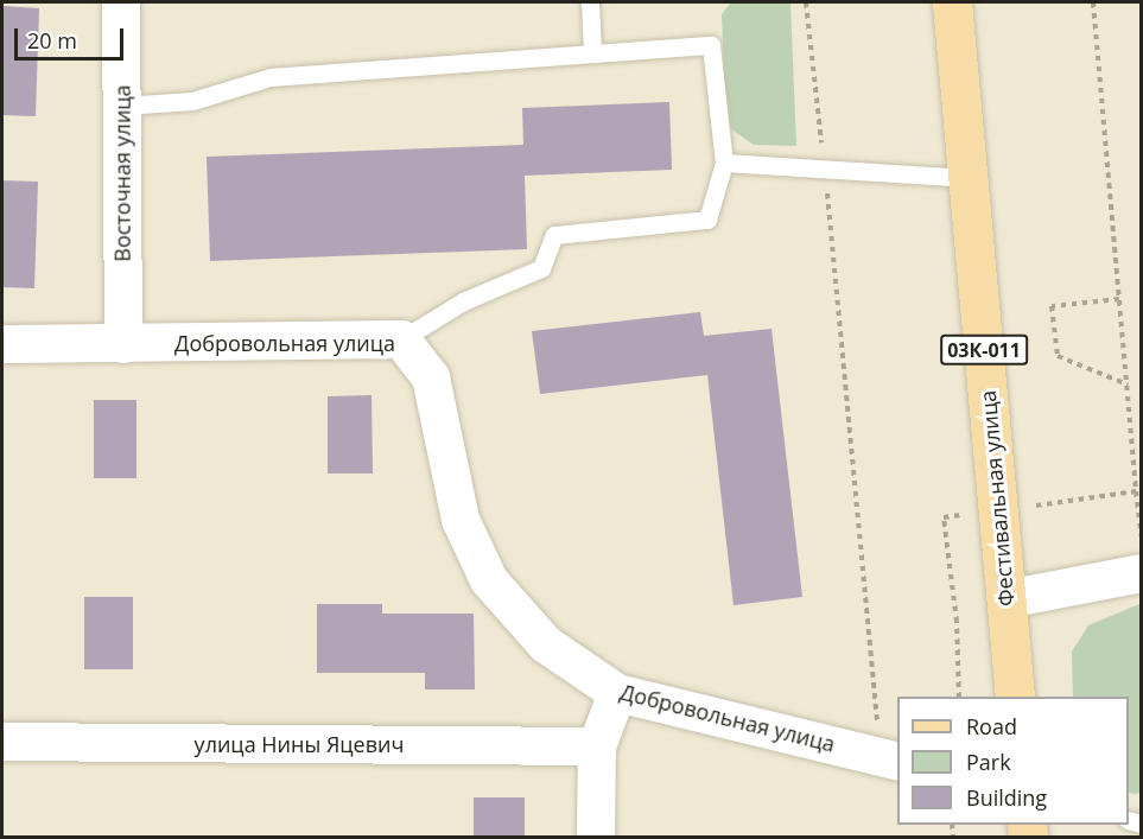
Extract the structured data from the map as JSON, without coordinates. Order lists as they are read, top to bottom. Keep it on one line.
{"streets":{"main road":["03К-011","Фестивальная улица"],"street":["Восточная улица","Добровольная улица","улица Нины Яцевич"]},"crossings":[["Восточная улица","Добровольная улица"]],"legend":["Road","Park","Building"],"scale_bar":"20 m"}
